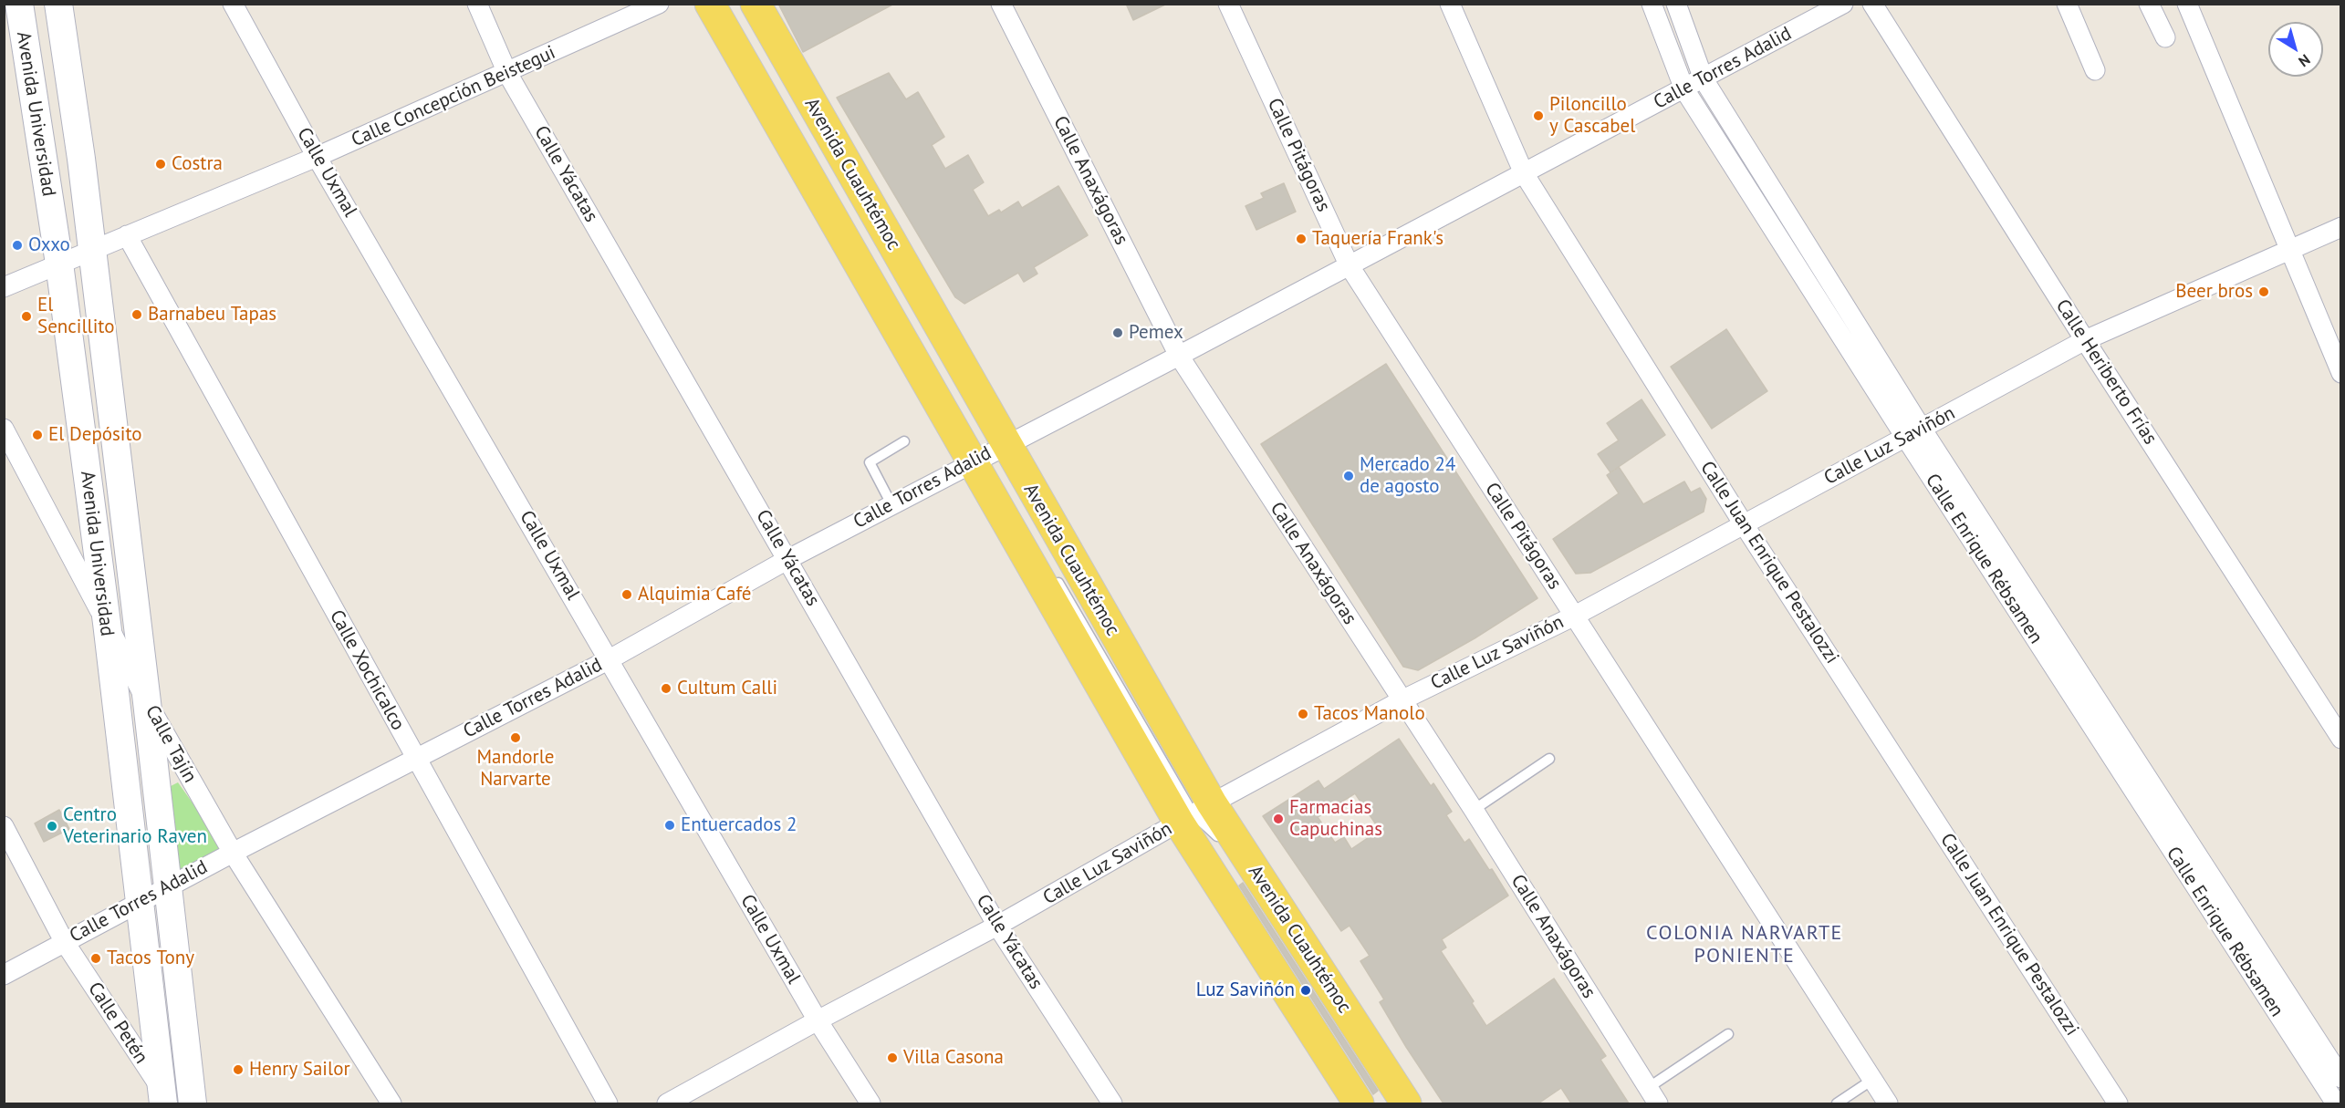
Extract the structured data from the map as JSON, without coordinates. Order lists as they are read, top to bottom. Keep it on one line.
{"streets":{"main road":["Avenida Universidad","Avenida Cuauhtémoc"],"street":["Calle Torres Adalid","Calle Concepción Beistegui","Calle Pitágoras","Calle Uxmal","Calle Yácatas","Calle Anaxágoras","Calle Heriberto Frías","Calle Luz Saviñón","Calle Enrique Rébsamen","Calle Juan Enrique Pestalozzi","Calle Xochicalco","Calle Tajín","Calle Petén"]},"crossings":[["Calle Torres Adalid","Avenida Universidad"],["Calle Torres Adalid","Calle Pitágoras"],["Calle Torres Adalid","Calle Uxmal"],["Calle Torres Adalid","Calle Yácatas"],["Calle Torres Adalid","Avenida Cuauhtémoc"],["Calle Torres Adalid","Calle Anaxágoras"],["Calle Torres Adalid","Calle Enrique Rébsamen"],["Calle Torres Adalid","Calle Juan Enrique Pestalozzi"],["Calle Torres Adalid","Calle Xochicalco"],["Calle Torres Adalid","Calle Tajín"],["Calle Torres Adalid","Calle Petén"],["Calle Concepción Beistegui","Avenida Universidad"],["Calle Concepción Beistegui","Calle Uxmal"],["Calle Concepción Beistegui","Calle Yácatas"],["Calle Concepción Beistegui","Calle Xochicalco"],["Avenida Universidad","Calle Tajín"],["Avenida Universidad","Calle Petén"],["Calle Pitágoras","Calle Luz Saviñón"],["Calle Uxmal","Calle Luz Saviñón"],["Calle Yácatas","Calle Luz Saviñón"],["Avenida Cuauhtémoc","Calle Luz Saviñón"],["Calle Anaxágoras","Calle Luz Saviñón"],["Calle Heriberto Frías","Calle Luz Saviñón"],["Calle Luz Saviñón","Calle Enrique Rébsamen"],["Calle Luz Saviñón","Calle Juan Enrique Pestalozzi"]],"districts":["COLONIA NARVARTE PONIENTE"],"places":["Piloncillo y Cascabel","Costra","Taquería Frank's","Oxxo","Beer bros","Barnabeu Tapas","El Sencillito","Pemex","El Depósito","Mercado 24 de agosto","Alquimia Café","Cultum Calli","Tacos Manolo","Mandorle Narvarte","Farmacias Capuchinas","Entuercados 2","Centro Veterinario Raven","Tacos Tony","Luz Saviñón","Villa Casona","Henry Sailor"],"north":"bottom right"}
